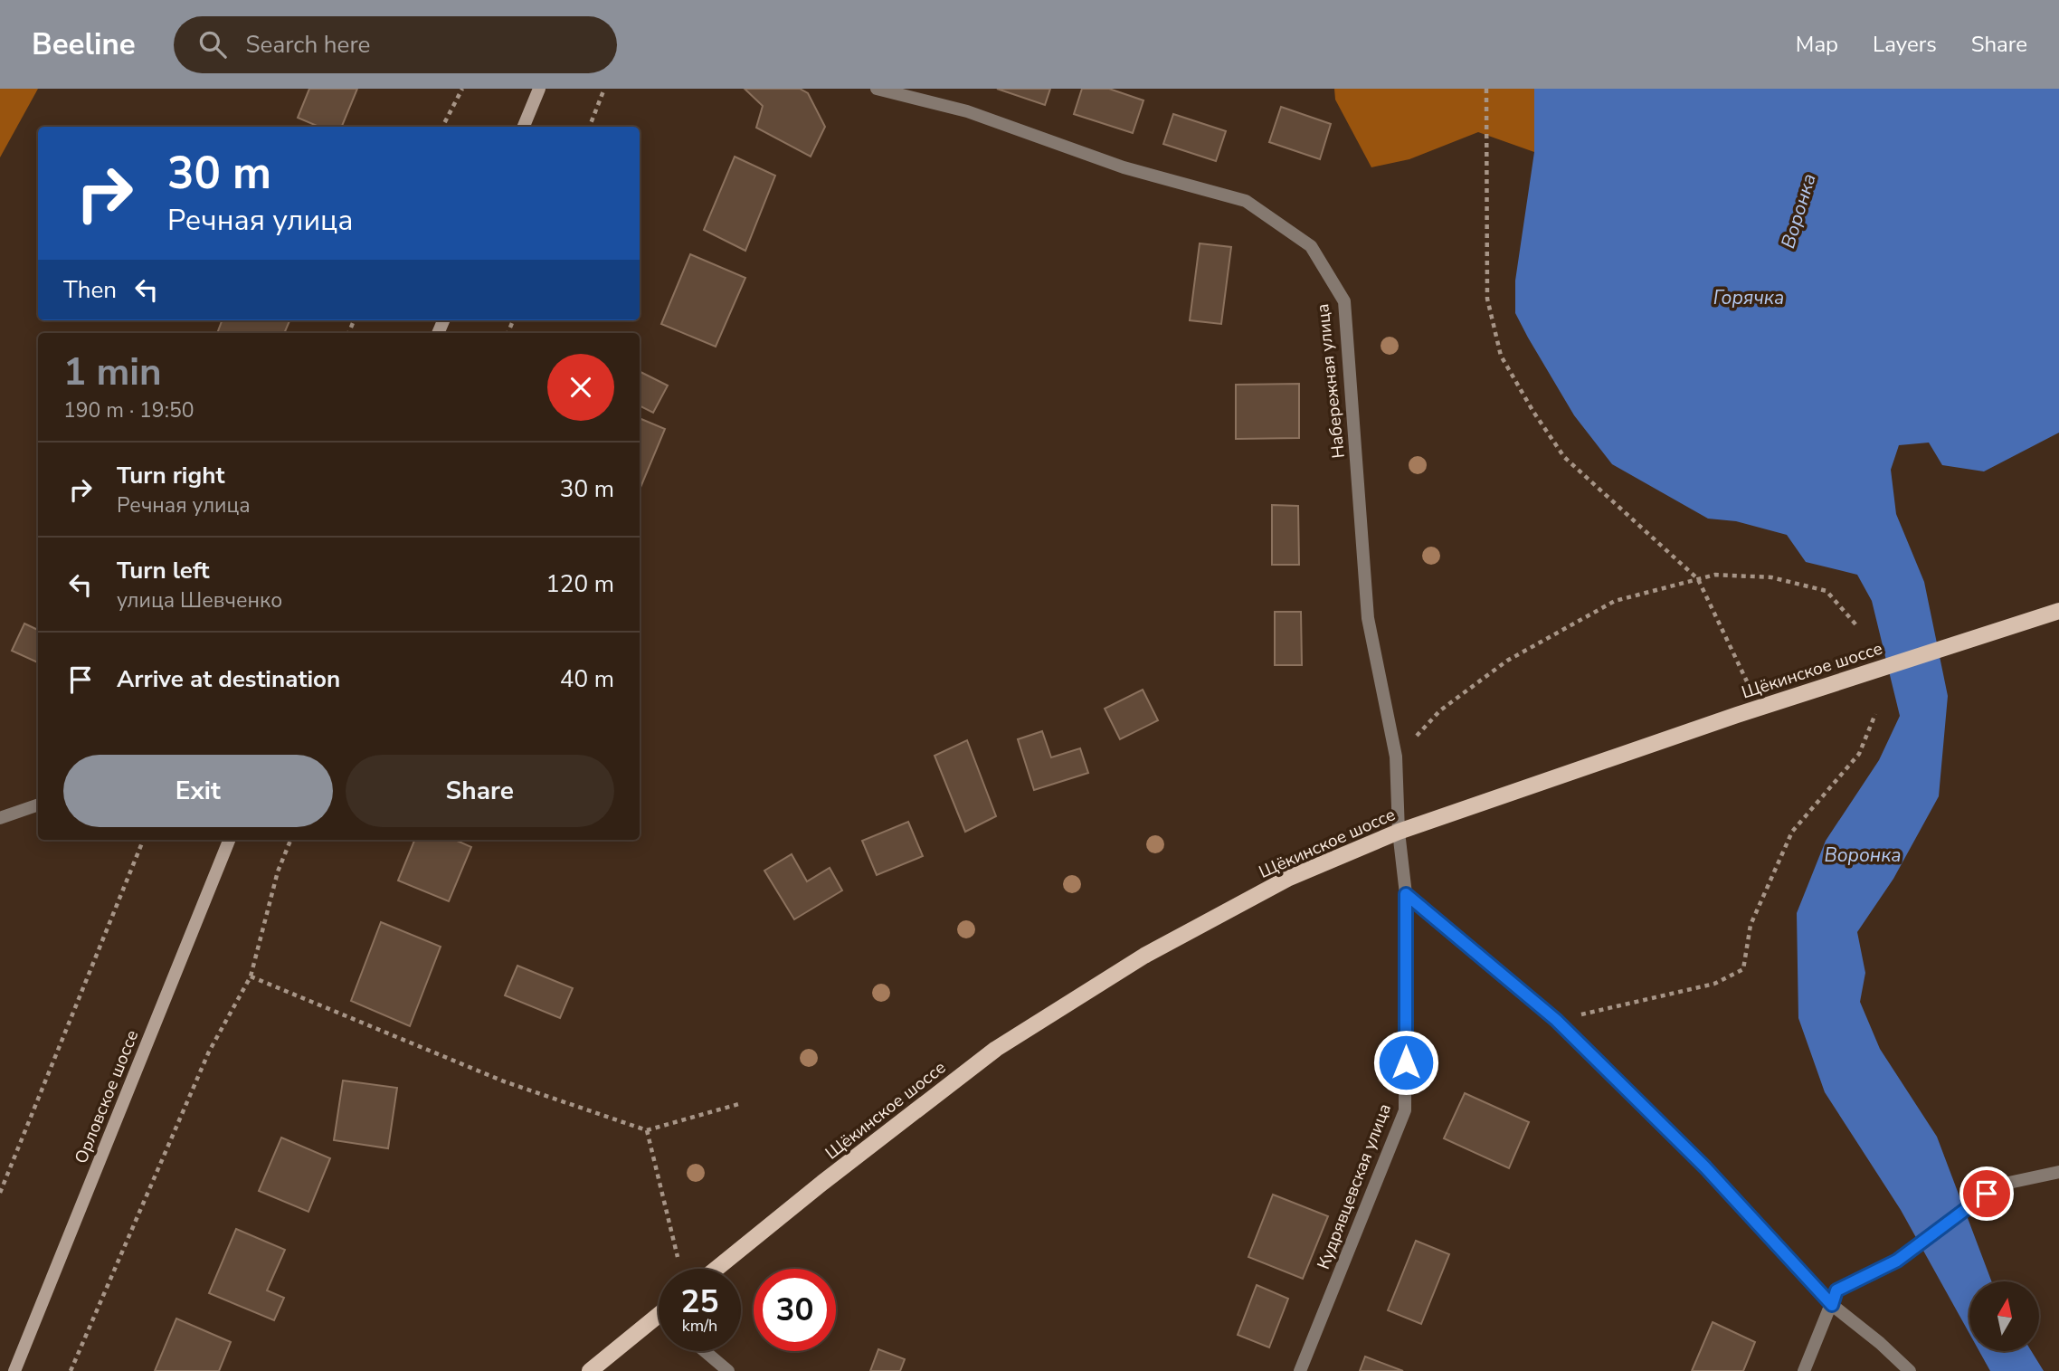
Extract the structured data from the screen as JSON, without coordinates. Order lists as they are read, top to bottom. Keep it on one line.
{"streets":{"main road":["Щёкинское шоссе","Орловское шоссе"],"street":["Набережная улица","Кудрявцевская улица"]},"crossings":[["Набережная улица","Щёкинское шоссе"],["Набережная улица","Кудрявцевская улица"],["Щёкинское шоссе","Кудрявцевская улица"]],"water":["Воронка","Горячка"],"north":"top","page":{"header":"Beeline","search":"Search here","nav":["Map","Layers","Share"],"turn":["30 m","Речная улица"],"then":"Then","heading":["1 min","190 m · 19:50"],"list":[{"name":"Turn right","note":"Речная улица","value":"30 m"},{"name":"Turn left","note":"улица Шевченко","value":"120 m"},{"name":"Arrive at destination","value":"40 m"}],"buttons":["Exit","Share"],"speed":"25 km/h","limit":"30"}}
